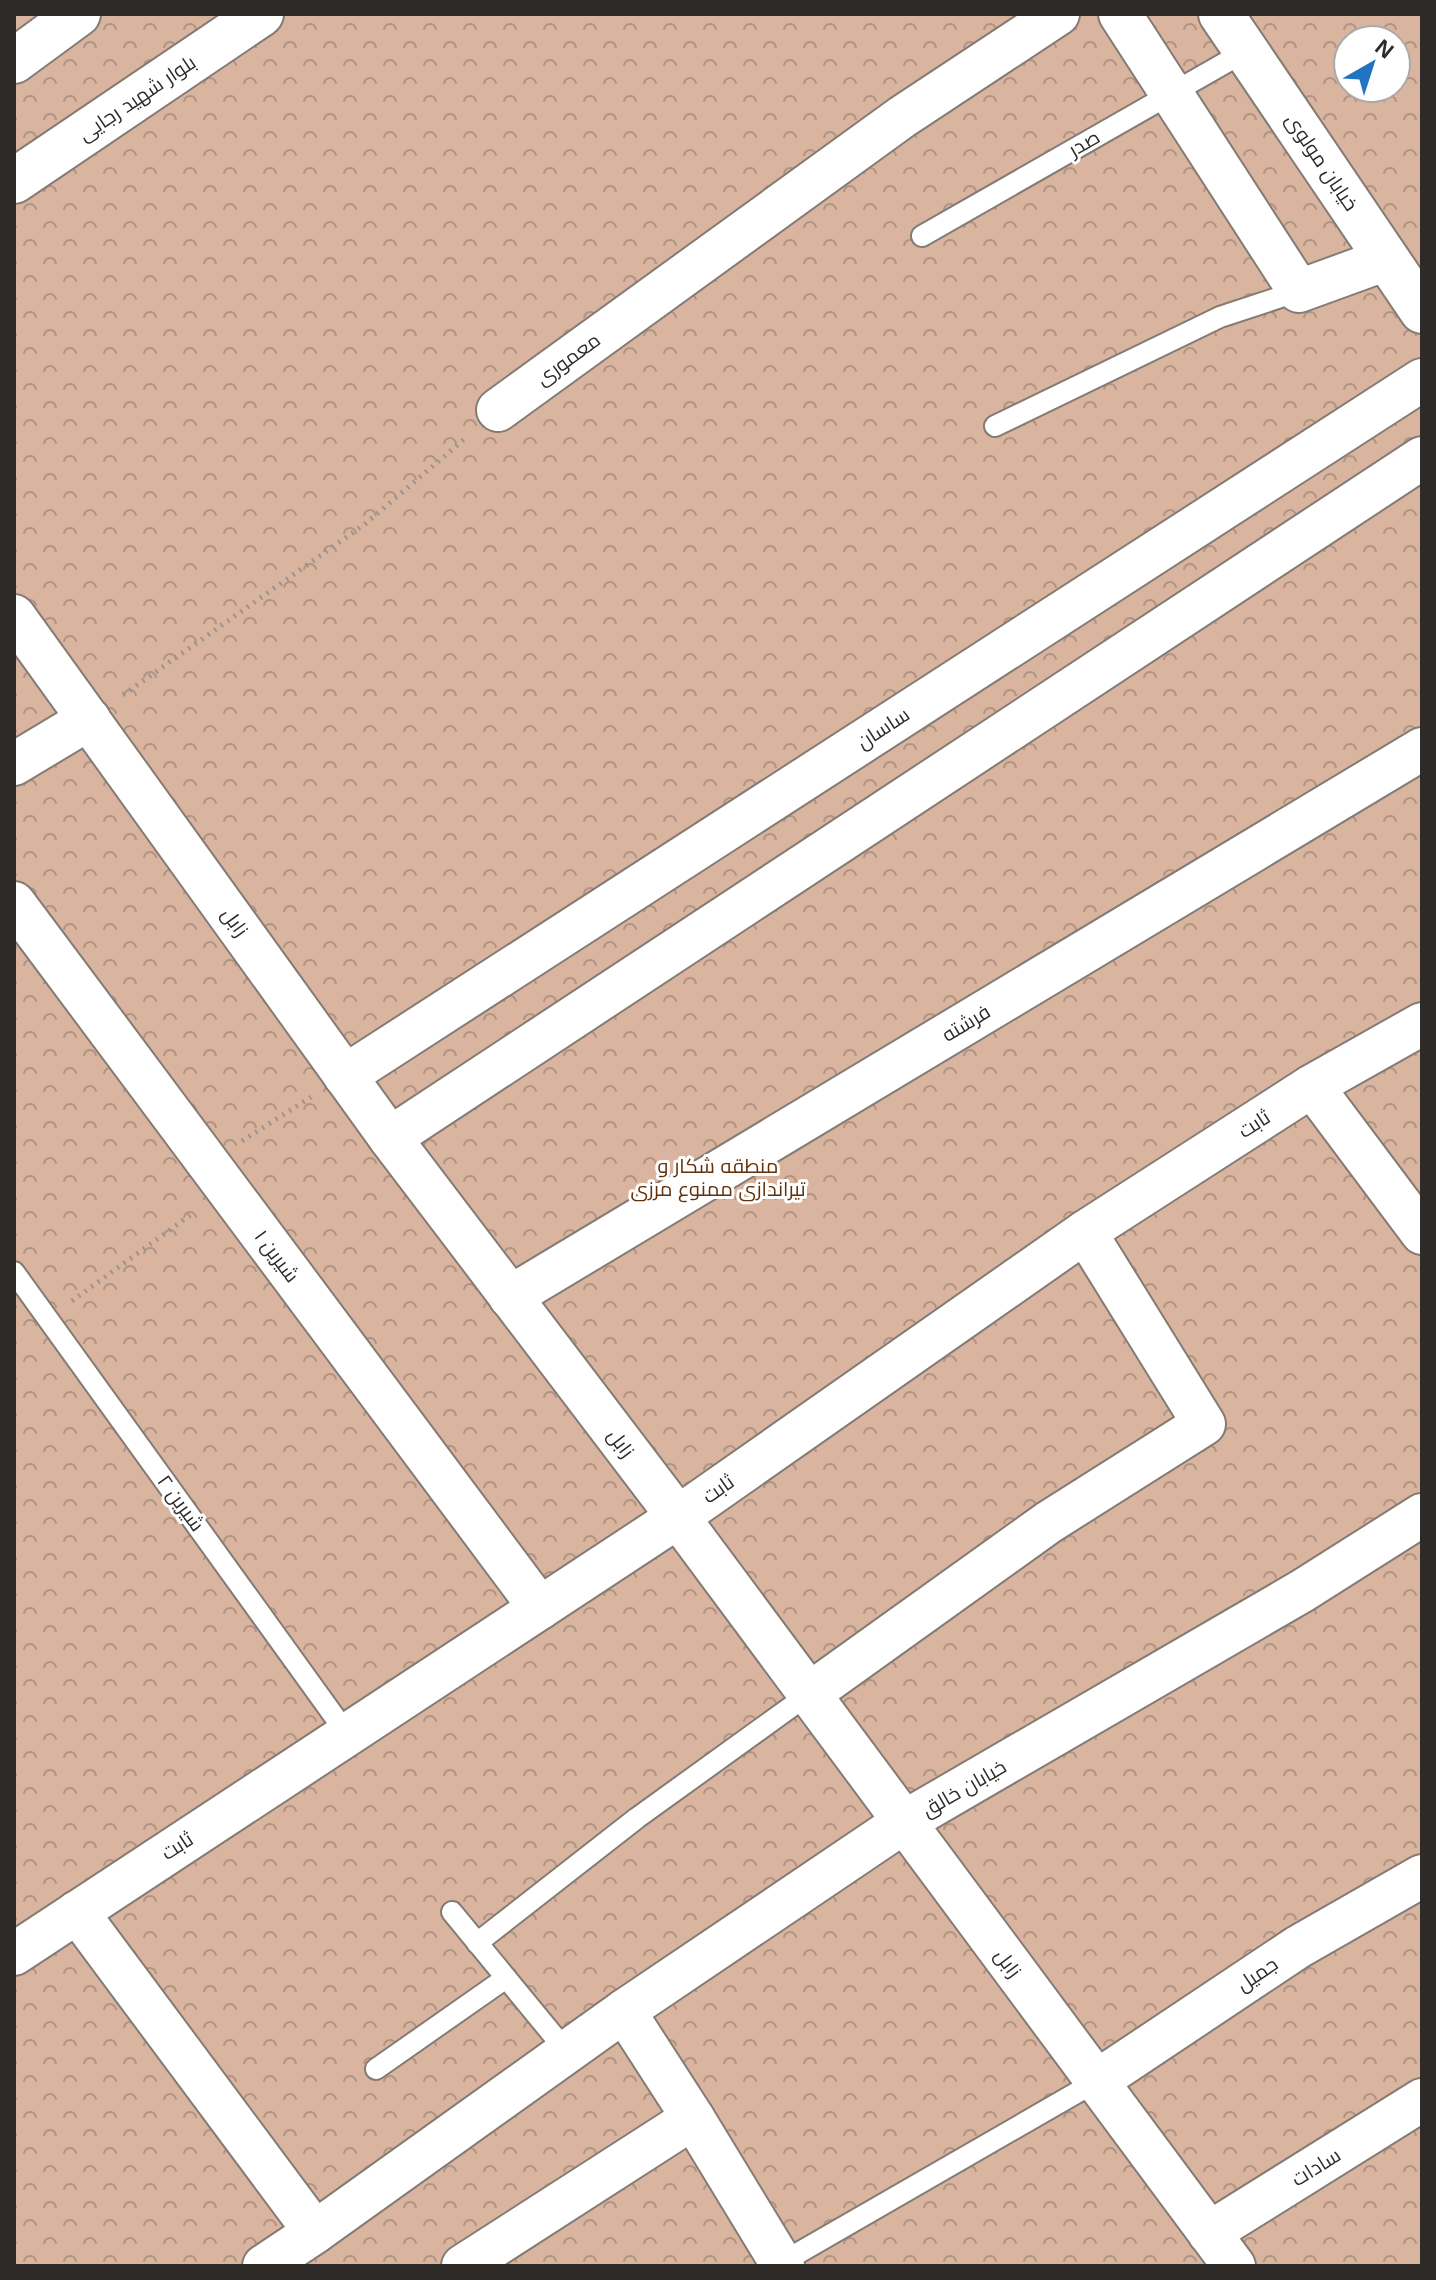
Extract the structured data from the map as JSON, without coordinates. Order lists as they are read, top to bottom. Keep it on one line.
{"streets":{"main road":["بلوار شهید رجایی","خیابان مولوی"],"street":["معموری","ساسان","زابل","فرشته","ثابت","شیرین ۱","خیابان خالق","جمیل","سادات"],"lane":["صدر","شیرین ۲"]},"crossings":[["صدر","خیابان مولوی"],["ساسان","زابل"],["زابل","فرشته"],["زابل","ثابت"],["زابل","خیابان خالق"],["زابل","جمیل"],["زابل","سادات"],["ثابت","شیرین ۱"],["ثابت","شیرین ۲"]],"parks":["منطقه شکار و تیراندازی ممنوع مرزی"],"north":"top right"}
